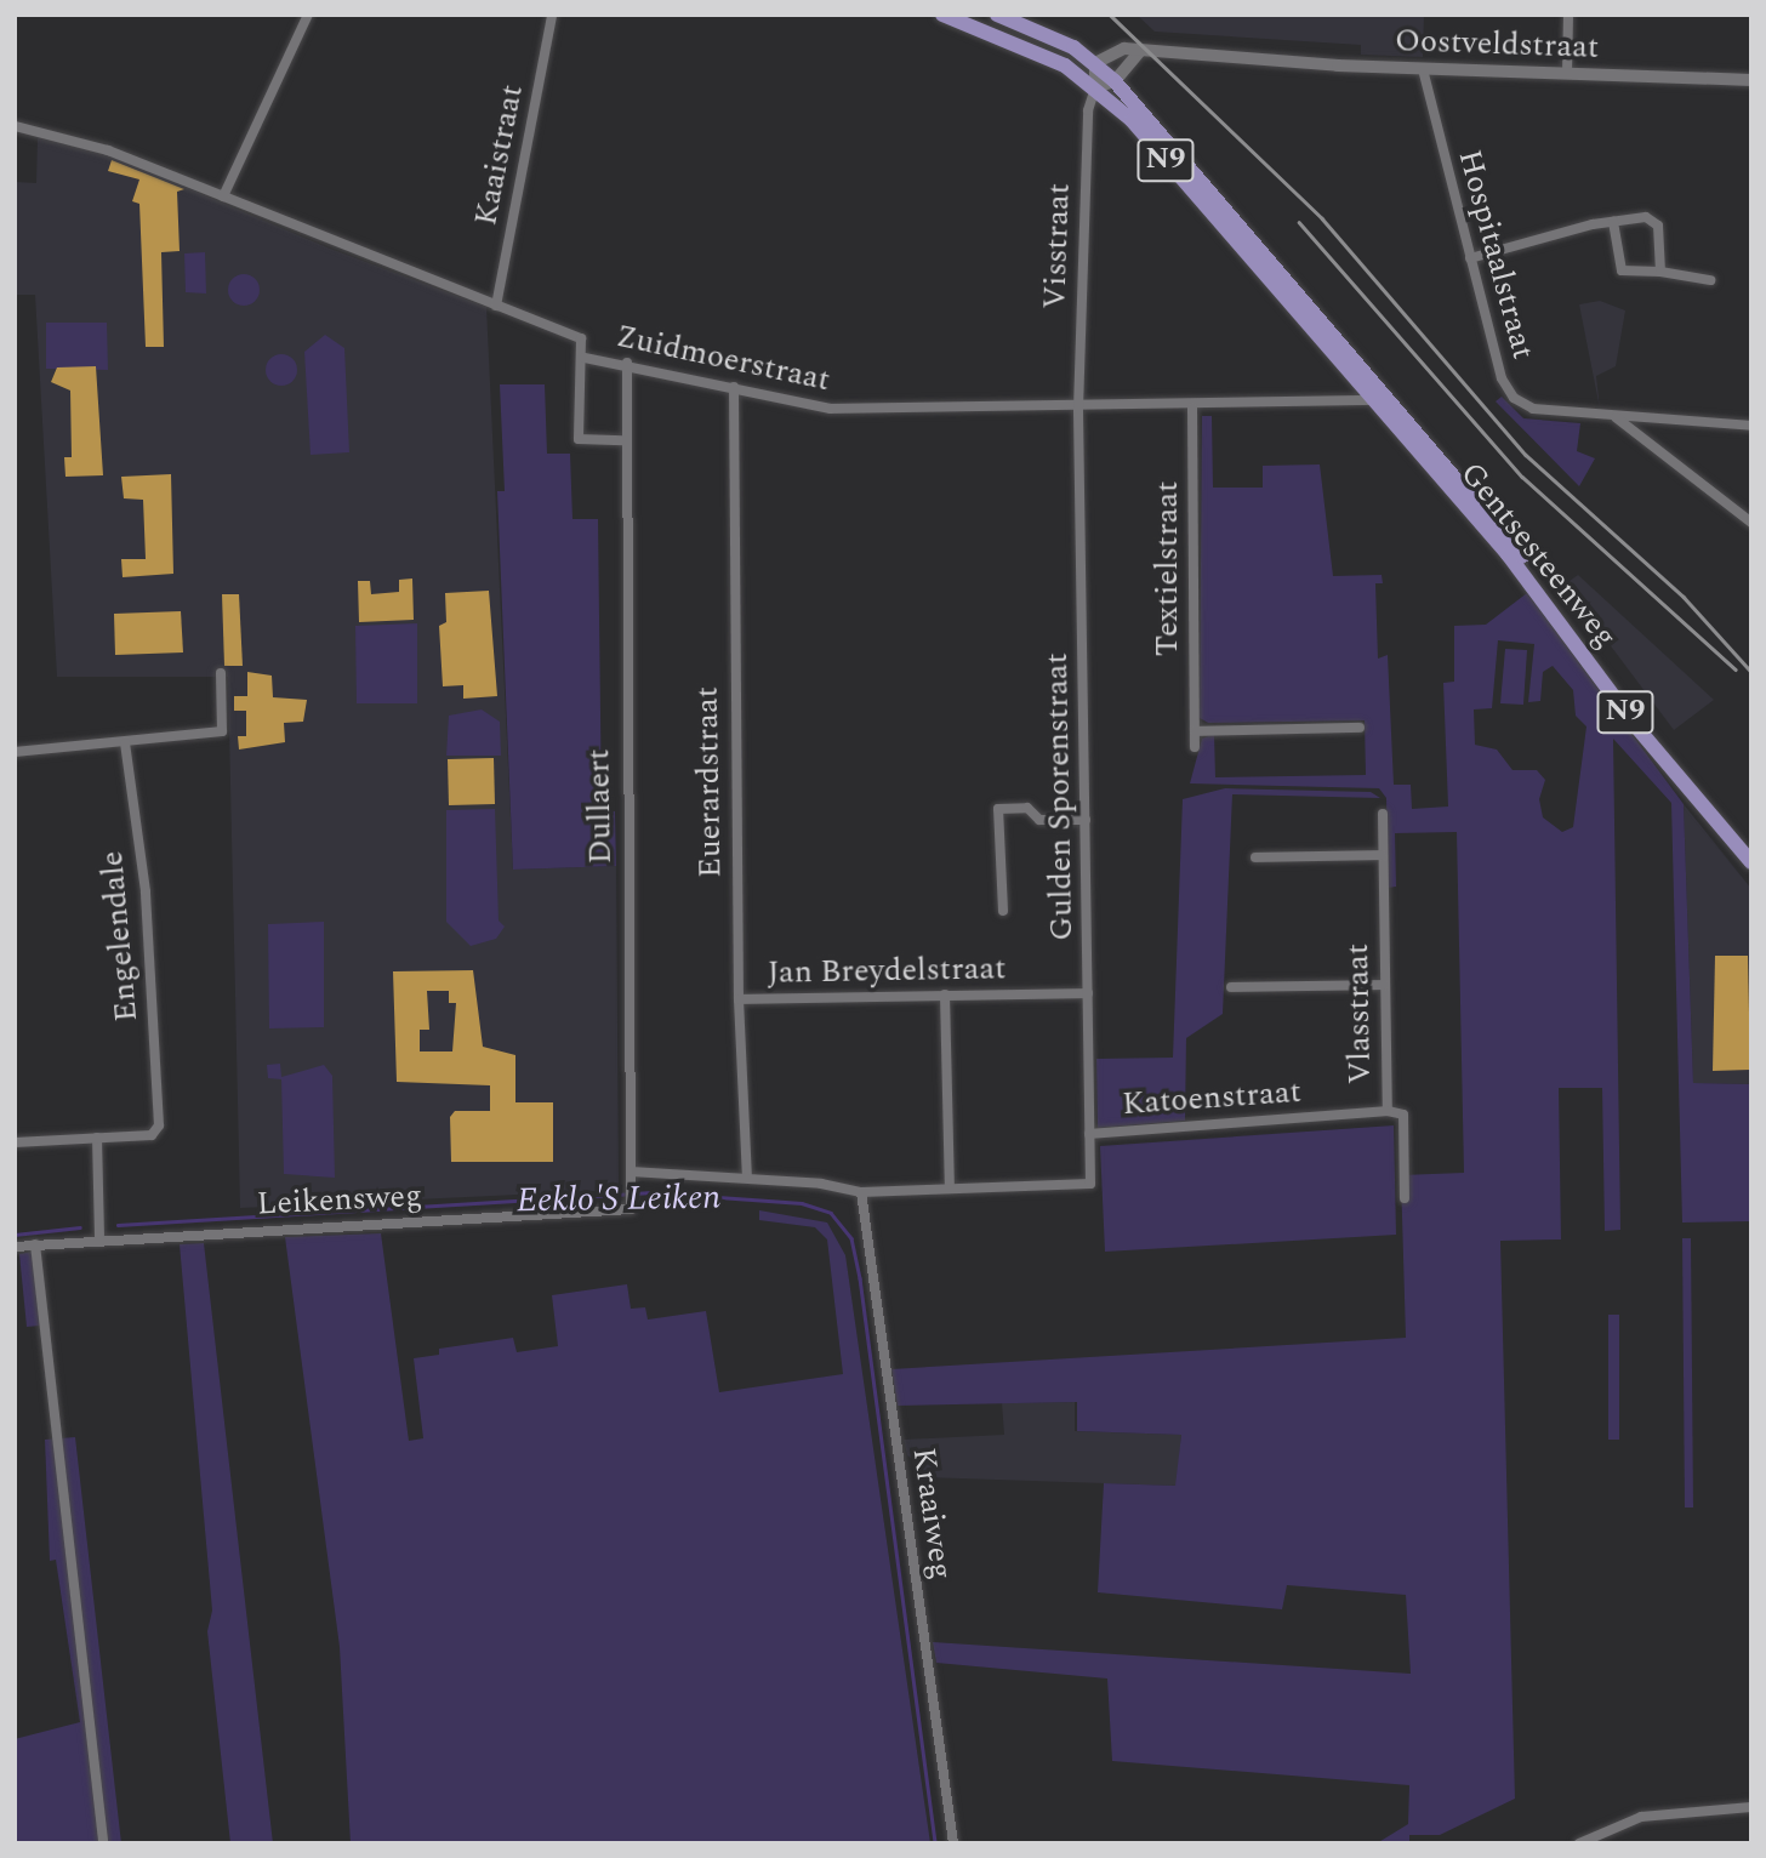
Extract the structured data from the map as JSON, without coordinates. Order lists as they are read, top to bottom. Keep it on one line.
{"streets":{"main road":["N9","Gentsesteenweg"],"street":["Oostveldstraat","Kaaistraat","Visstraat","Hospitaalstraat","Zuidmoerstraat","Textielstraat","Euerardstraat","Gulden Sporenstraat","Dullaert","Engelendale","Jan Breydelstraat","Vlasstraat","Katoenstraat","Leikensweg","Kraaiweg"]},"crossings":[["Oostveldstraat","N9"],["Oostveldstraat","Hospitaalstraat"],["Kaaistraat","Zuidmoerstraat"],["N9","Visstraat"],["N9","Zuidmoerstraat"],["N9","Gentsesteenweg"],["Visstraat","Zuidmoerstraat"],["Visstraat","Gulden Sporenstraat"],["Zuidmoerstraat","Gentsesteenweg"],["Zuidmoerstraat","Textielstraat"],["Zuidmoerstraat","Euerardstraat"],["Zuidmoerstraat","Gulden Sporenstraat"],["Zuidmoerstraat","Dullaert"],["Euerardstraat","Jan Breydelstraat"],["Gulden Sporenstraat","Jan Breydelstraat"],["Gulden Sporenstraat","Katoenstraat"],["Dullaert","Leikensweg"],["Vlasstraat","Katoenstraat"]],"water":["Eeklo'S Leiken"]}
